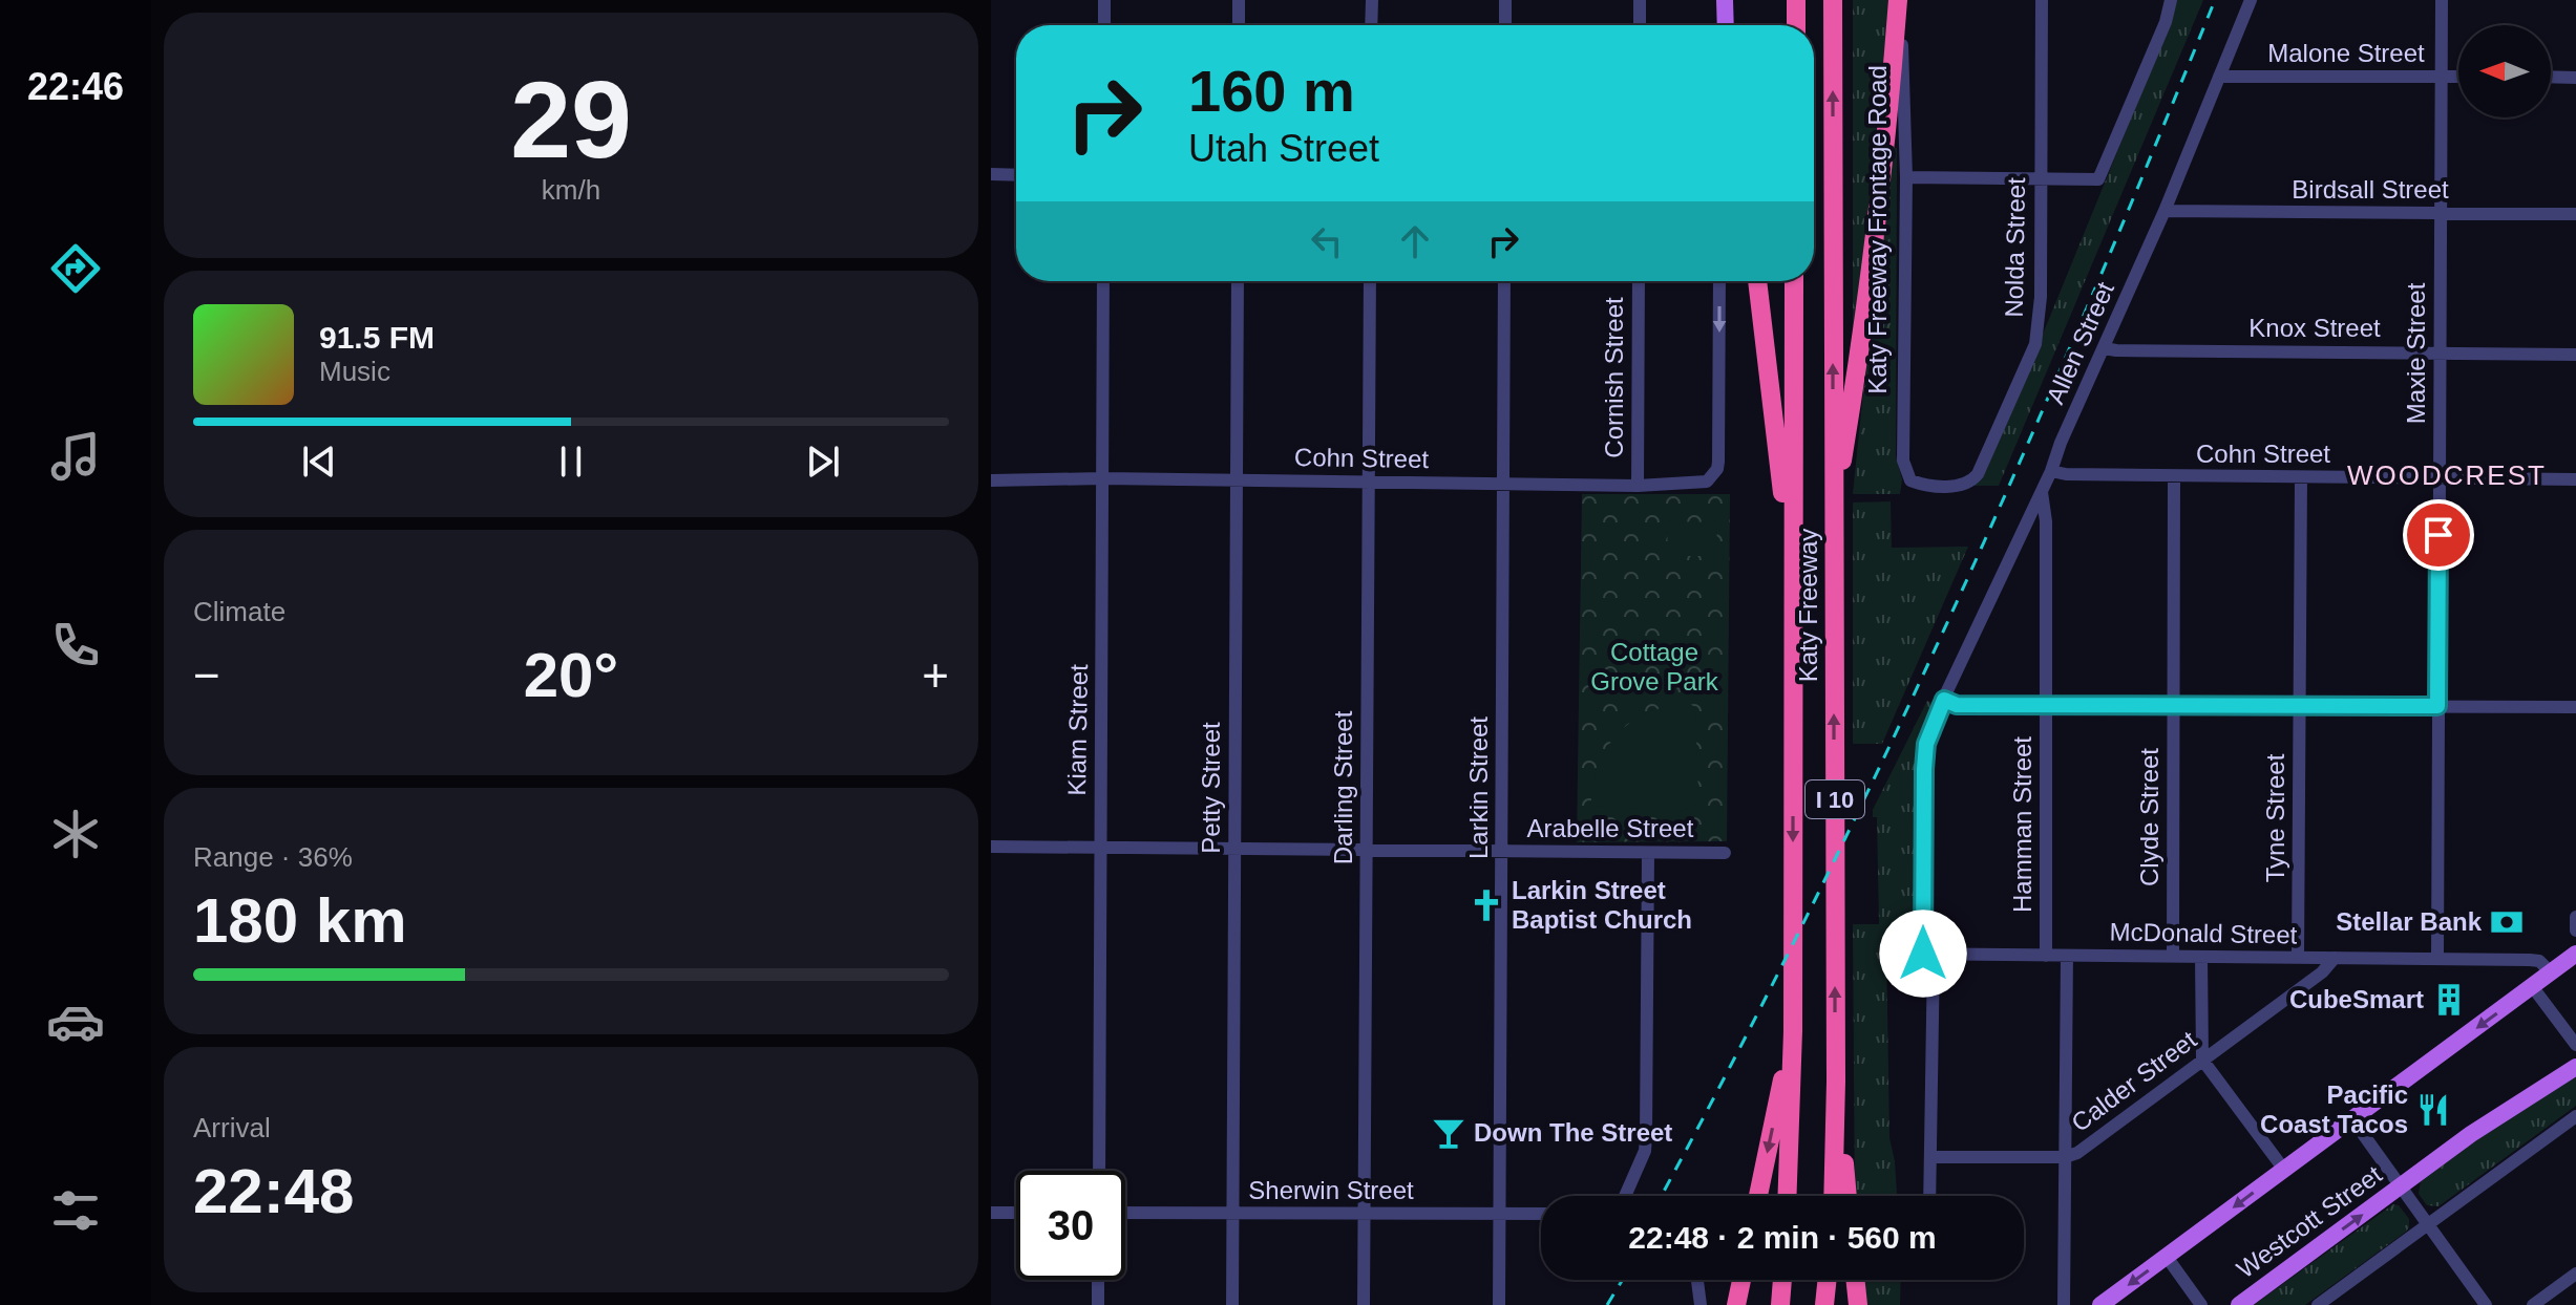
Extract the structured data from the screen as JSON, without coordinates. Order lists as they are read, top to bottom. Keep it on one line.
{"streets":{"highway":["Katy Freeway","I 10"],"main road":["Westcott Street"],"street":["Malone Street","Birdsall Street","Katy Freeway Frontage Road","Nolda Street","Knox Street","Allen Street","Maxie Street","Cornish Street","Cohn Street","Kiam Street","Petty Street","Darling Street","Larkin Street","Clyde Street","Tyne Street","Hamman Street","Arabelle Street","McDonald Street","Calder Street","Sherwin Street"]},"crossings":[["Malone Street","Allen Street"],["Malone Street","Maxie Street"],["Birdsall Street","Allen Street"],["Birdsall Street","Maxie Street"],["Katy Freeway Frontage Road","Nolda Street"],["Knox Street","Allen Street"],["Knox Street","Maxie Street"],["Allen Street","Cohn Street"],["Allen Street","Hamman Street"],["Allen Street","McDonald Street"],["Allen Street","Calder Street"],["Maxie Street","Cohn Street"],["Maxie Street","McDonald Street"],["Cornish Street","Cohn Street"],["Cohn Street","Kiam Street"],["Cohn Street","Petty Street"],["Cohn Street","Darling Street"],["Cohn Street","Larkin Street"],["Cohn Street","Clyde Street"],["Cohn Street","Tyne Street"],["Kiam Street","Arabelle Street"],["Petty Street","Arabelle Street"],["Petty Street","Sherwin Street"],["Darling Street","Arabelle Street"],["Darling Street","Sherwin Street"],["Larkin Street","Arabelle Street"],["Larkin Street","Sherwin Street"],["Clyde Street","McDonald Street"],["Tyne Street","McDonald Street"],["Hamman Street","McDonald Street"],["McDonald Street","Calder Street"]],"districts":["WOODCREST"],"parks":["Cottage Grove Park"],"places":{"church":["Larkin Street Baptist Church"],"bank":["Stellar Bank"],"building":["CubeSmart"],"restaurant":["Pacific Coast Tacos"],"bar":["Down The Street"]},"north":"left","page":{"tabs":"22:46","tile":[["29","km/h"],"Climate",["Range · 36%","180 km"],["Arrival","22:48"]],"turn":["160 m","Utah Street"],"song":["91.5 FM","Music"],"heat":["−","20°","+"],"limit":"30","trip":"22:48 · 2 min · 560 m"}}
